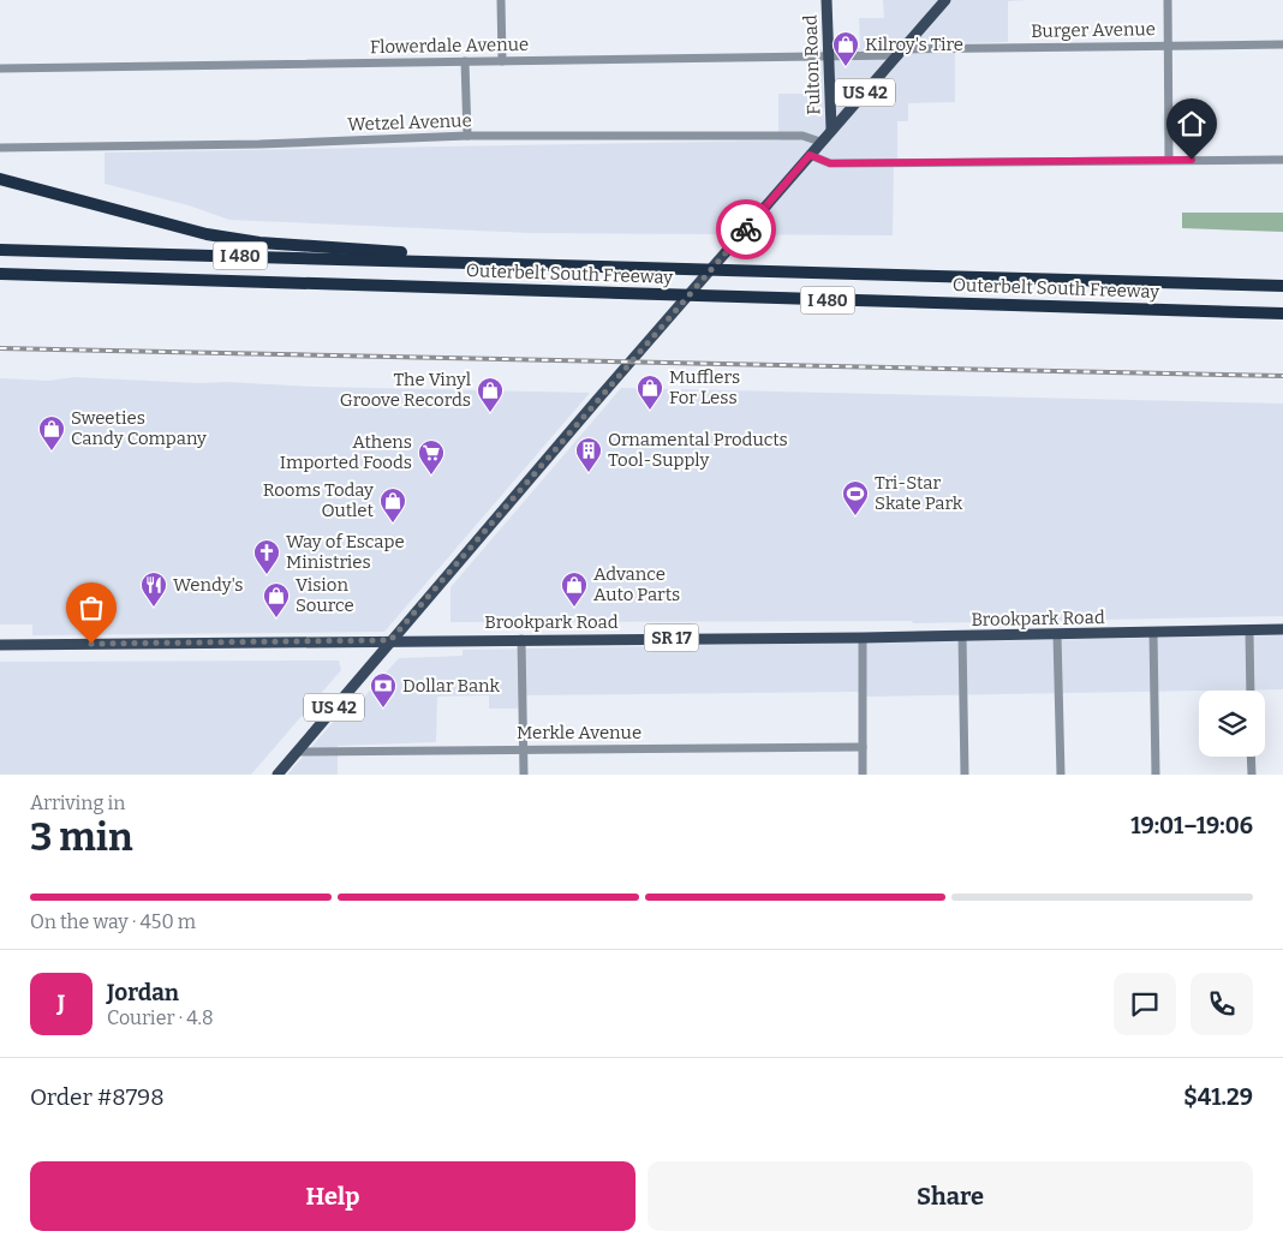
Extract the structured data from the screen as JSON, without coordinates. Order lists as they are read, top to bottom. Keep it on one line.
{"streets":{"highway":["I 480","Outerbelt South Freeway"],"main road":["Fulton Road","US 42","Brookpark Road","SR 17"],"street":["Burger Avenue","Flowerdale Avenue","Wetzel Avenue","Merkle Avenue"]},"crossings":[["Burger Avenue","Flowerdale Avenue"],["Burger Avenue","US 42"],["Flowerdale Avenue","Fulton Road"],["Flowerdale Avenue","US 42"],["Fulton Road","US 42"],["US 42","Wetzel Avenue"],["US 42","Brookpark Road"],["US 42","Merkle Avenue"]],"places":{"shop":["Kilroy's Tire","Mufflers For Less","The Vinyl Groove Records","Sweeties Candy Company","Rooms Today Outlet","Advance Auto Parts","Vision Source"],"building":["Ornamental Products Tool-Supply"],"supermarket":["Athens Imported Foods"],"sports":["Tri-Star Skate Park"],"church":["Way of Escape Ministries"],"restaurant":["Wendy's"],"bank":["Dollar Bank"]},"page":{"heading":["3 min","Arriving in","19:01–19:06"],"panel":["Jordan","Courier · 4.8","Order #8798","$41.29"],"bar":"On the way · 450 m","round":"J","buttons":["Help","Share"]}}
